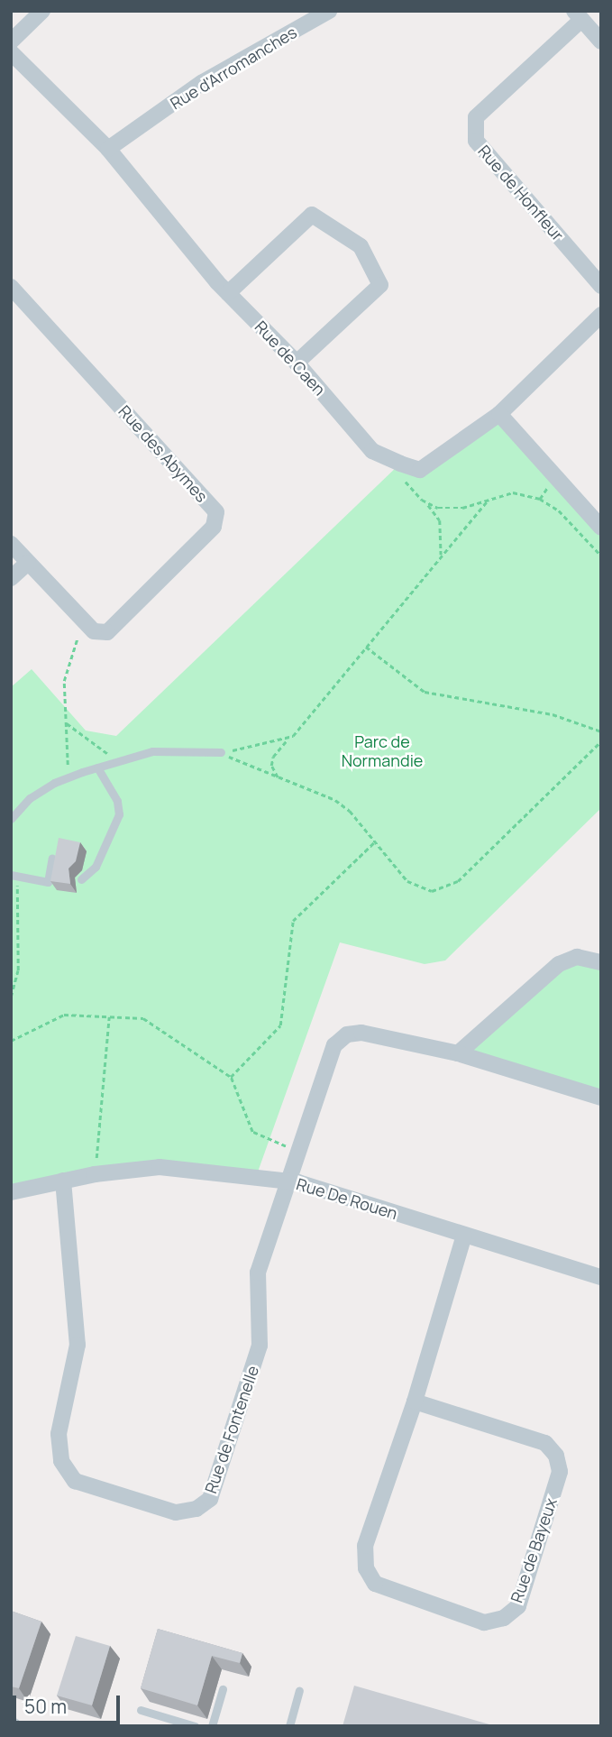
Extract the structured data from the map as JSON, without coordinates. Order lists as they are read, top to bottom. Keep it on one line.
{"streets":{"street":["Rue d'Arromanches","Rue de Honfleur","Rue de Caen","Rue des Abymes","Rue De Rouen","Rue de Fontenelle","Rue de Bayeux"]},"crossings":[["Rue d'Arromanches","Rue de Caen"],["Rue De Rouen","Rue de Fontenelle"],["Rue De Rouen","Rue de Bayeux"]],"parks":["Parc de Normandie"],"scale_bar":"50 m"}
